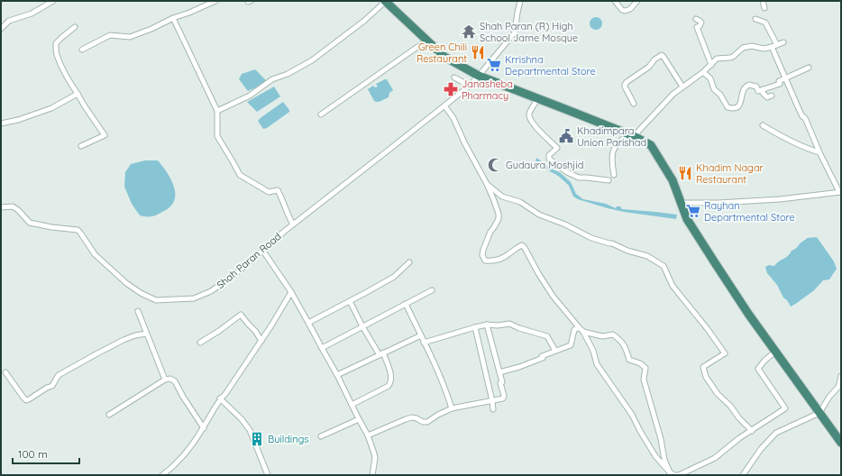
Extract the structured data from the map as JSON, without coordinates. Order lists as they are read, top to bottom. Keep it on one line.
{"streets":{"street":["Shah Paran Road"]},"places":{"temple":["Shah Paran (R) High School Jame Mosque"],"restaurant":["Green Chili Restaurant","Khadim Nagar Restaurant"],"supermarket":["Krrishna Departmental Store","Rayhan Departmental Store"],"pharmacy":["Janasheba Pharmacy"],"public building":["Khadimpara Union Parishad"],"mosque":["Gudaura Moshjid"],"building":["Buildings"]},"scale_bar":"100 m"}
